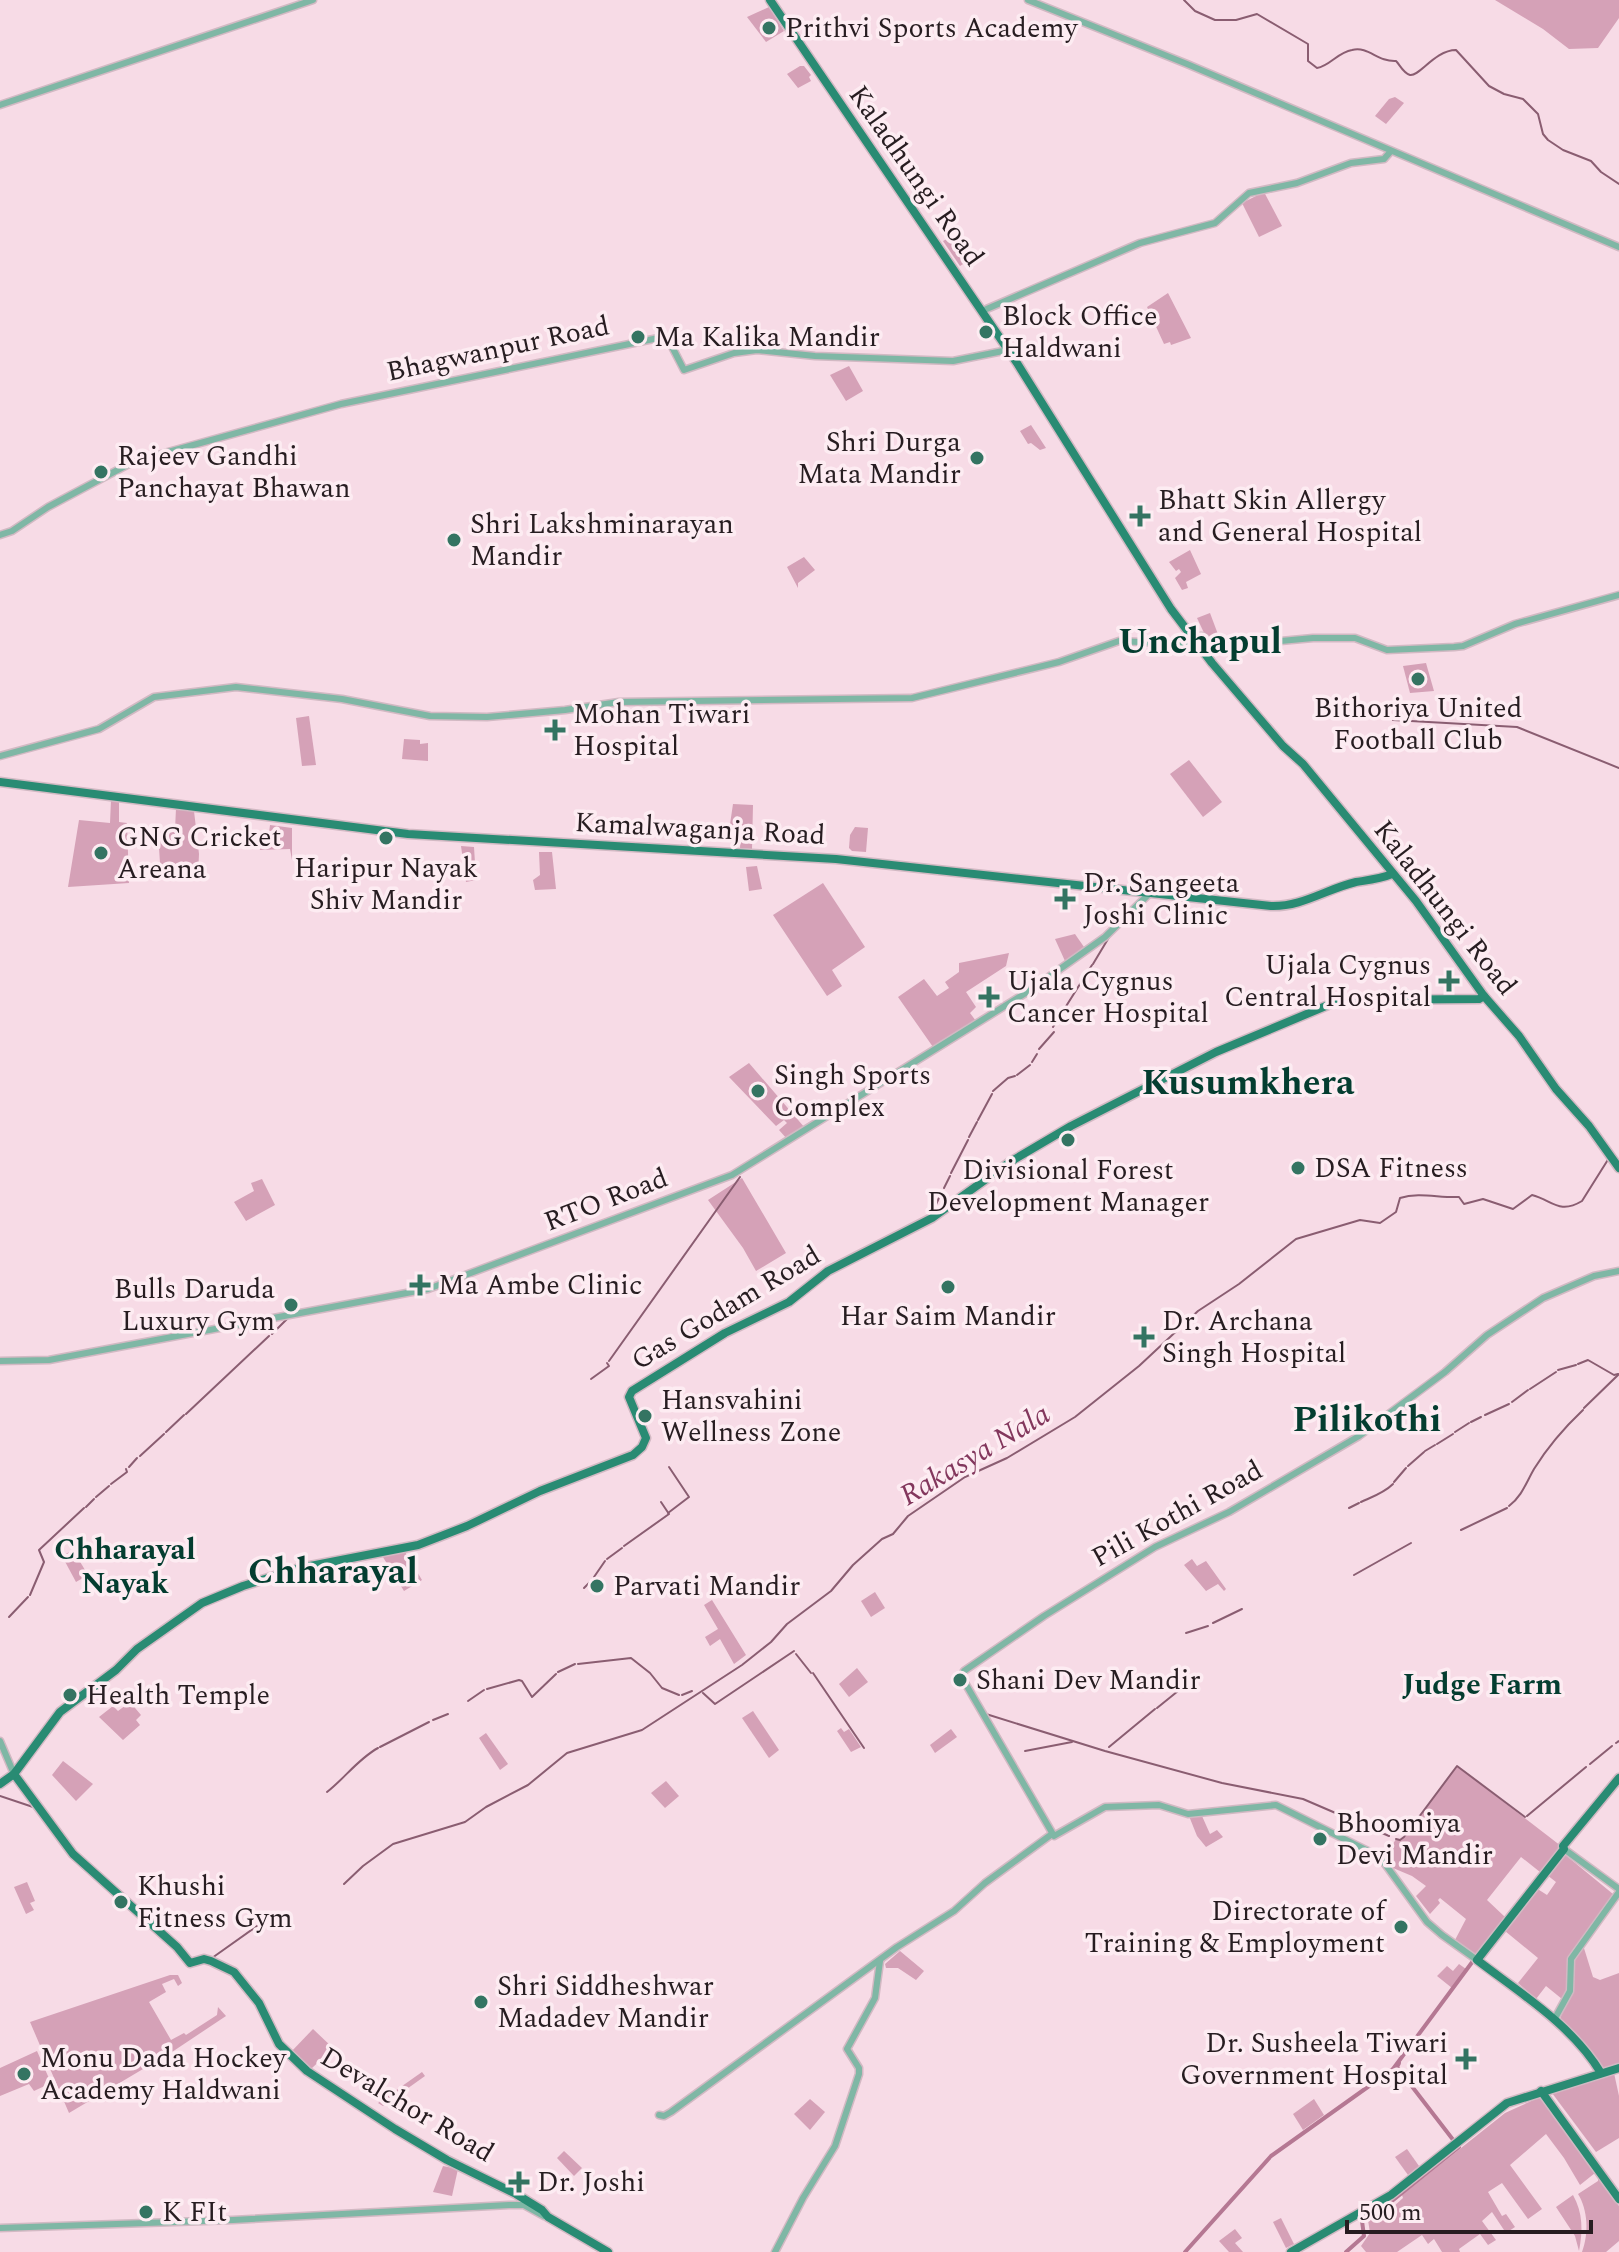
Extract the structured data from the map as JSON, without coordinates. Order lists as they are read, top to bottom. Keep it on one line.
{"streets":{"main road":["Kaladhungi Road","Kamalwaganja Road","Gas Godam Road","Devalchor Road"],"street":["Bhagwanpur Road","RTO Road","Pili Kothi Road"]},"crossings":[["Kaladhungi Road","Bhagwanpur Road"],["Kaladhungi Road","Kamalwaganja Road"],["Kaladhungi Road","Gas Godam Road"],["Kamalwaganja Road","RTO Road"],["Gas Godam Road","Devalchor Road"]],"districts":["Unchapul","Kusumkhera","Pilikothi","Chharayal Nayak","Chharayal","Judge Farm"],"water":["Rakasya Nala"],"places":{"other":["Prithvi Sports Academy","Block Office Haldwani","Ma Kalika Mandir","Shri Durga Mata Mandir","Rajeev Gandhi Panchayat Bhawan","Shri Lakshminarayan Mandir","Bithoriya United Football Club","Haripur Nayak Shiv Mandir","GNG Cricket Areana","Singh Sports Complex","Divisional Forest Development Manager","DSA Fitness","Har Saim Mandir","Bulls Daruda Luxury Gym","Hansvahini Wellness Zone","Parvati Mandir","Shani Dev Mandir","Health Temple","Bhoomiya Devi Mandir","Khushi Fitness Gym","Directorate of Training & Employment","Shri Siddheshwar Madadev Mandir","Monu Dada Hockey Academy Haldwani","K FIt"],"health":["Bhatt Skin Allergy and General Hospital","Mohan Tiwari Hospital","Dr. Sangeeta Joshi Clinic","Ujala Cygnus Central Hospital","Ujala Cygnus Cancer Hospital","Ma Ambe Clinic","Dr. Archana Singh Hospital","Dr. Susheela Tiwari Government Hospital","Dr. Joshi"]},"scale_bar":"500 m"}
